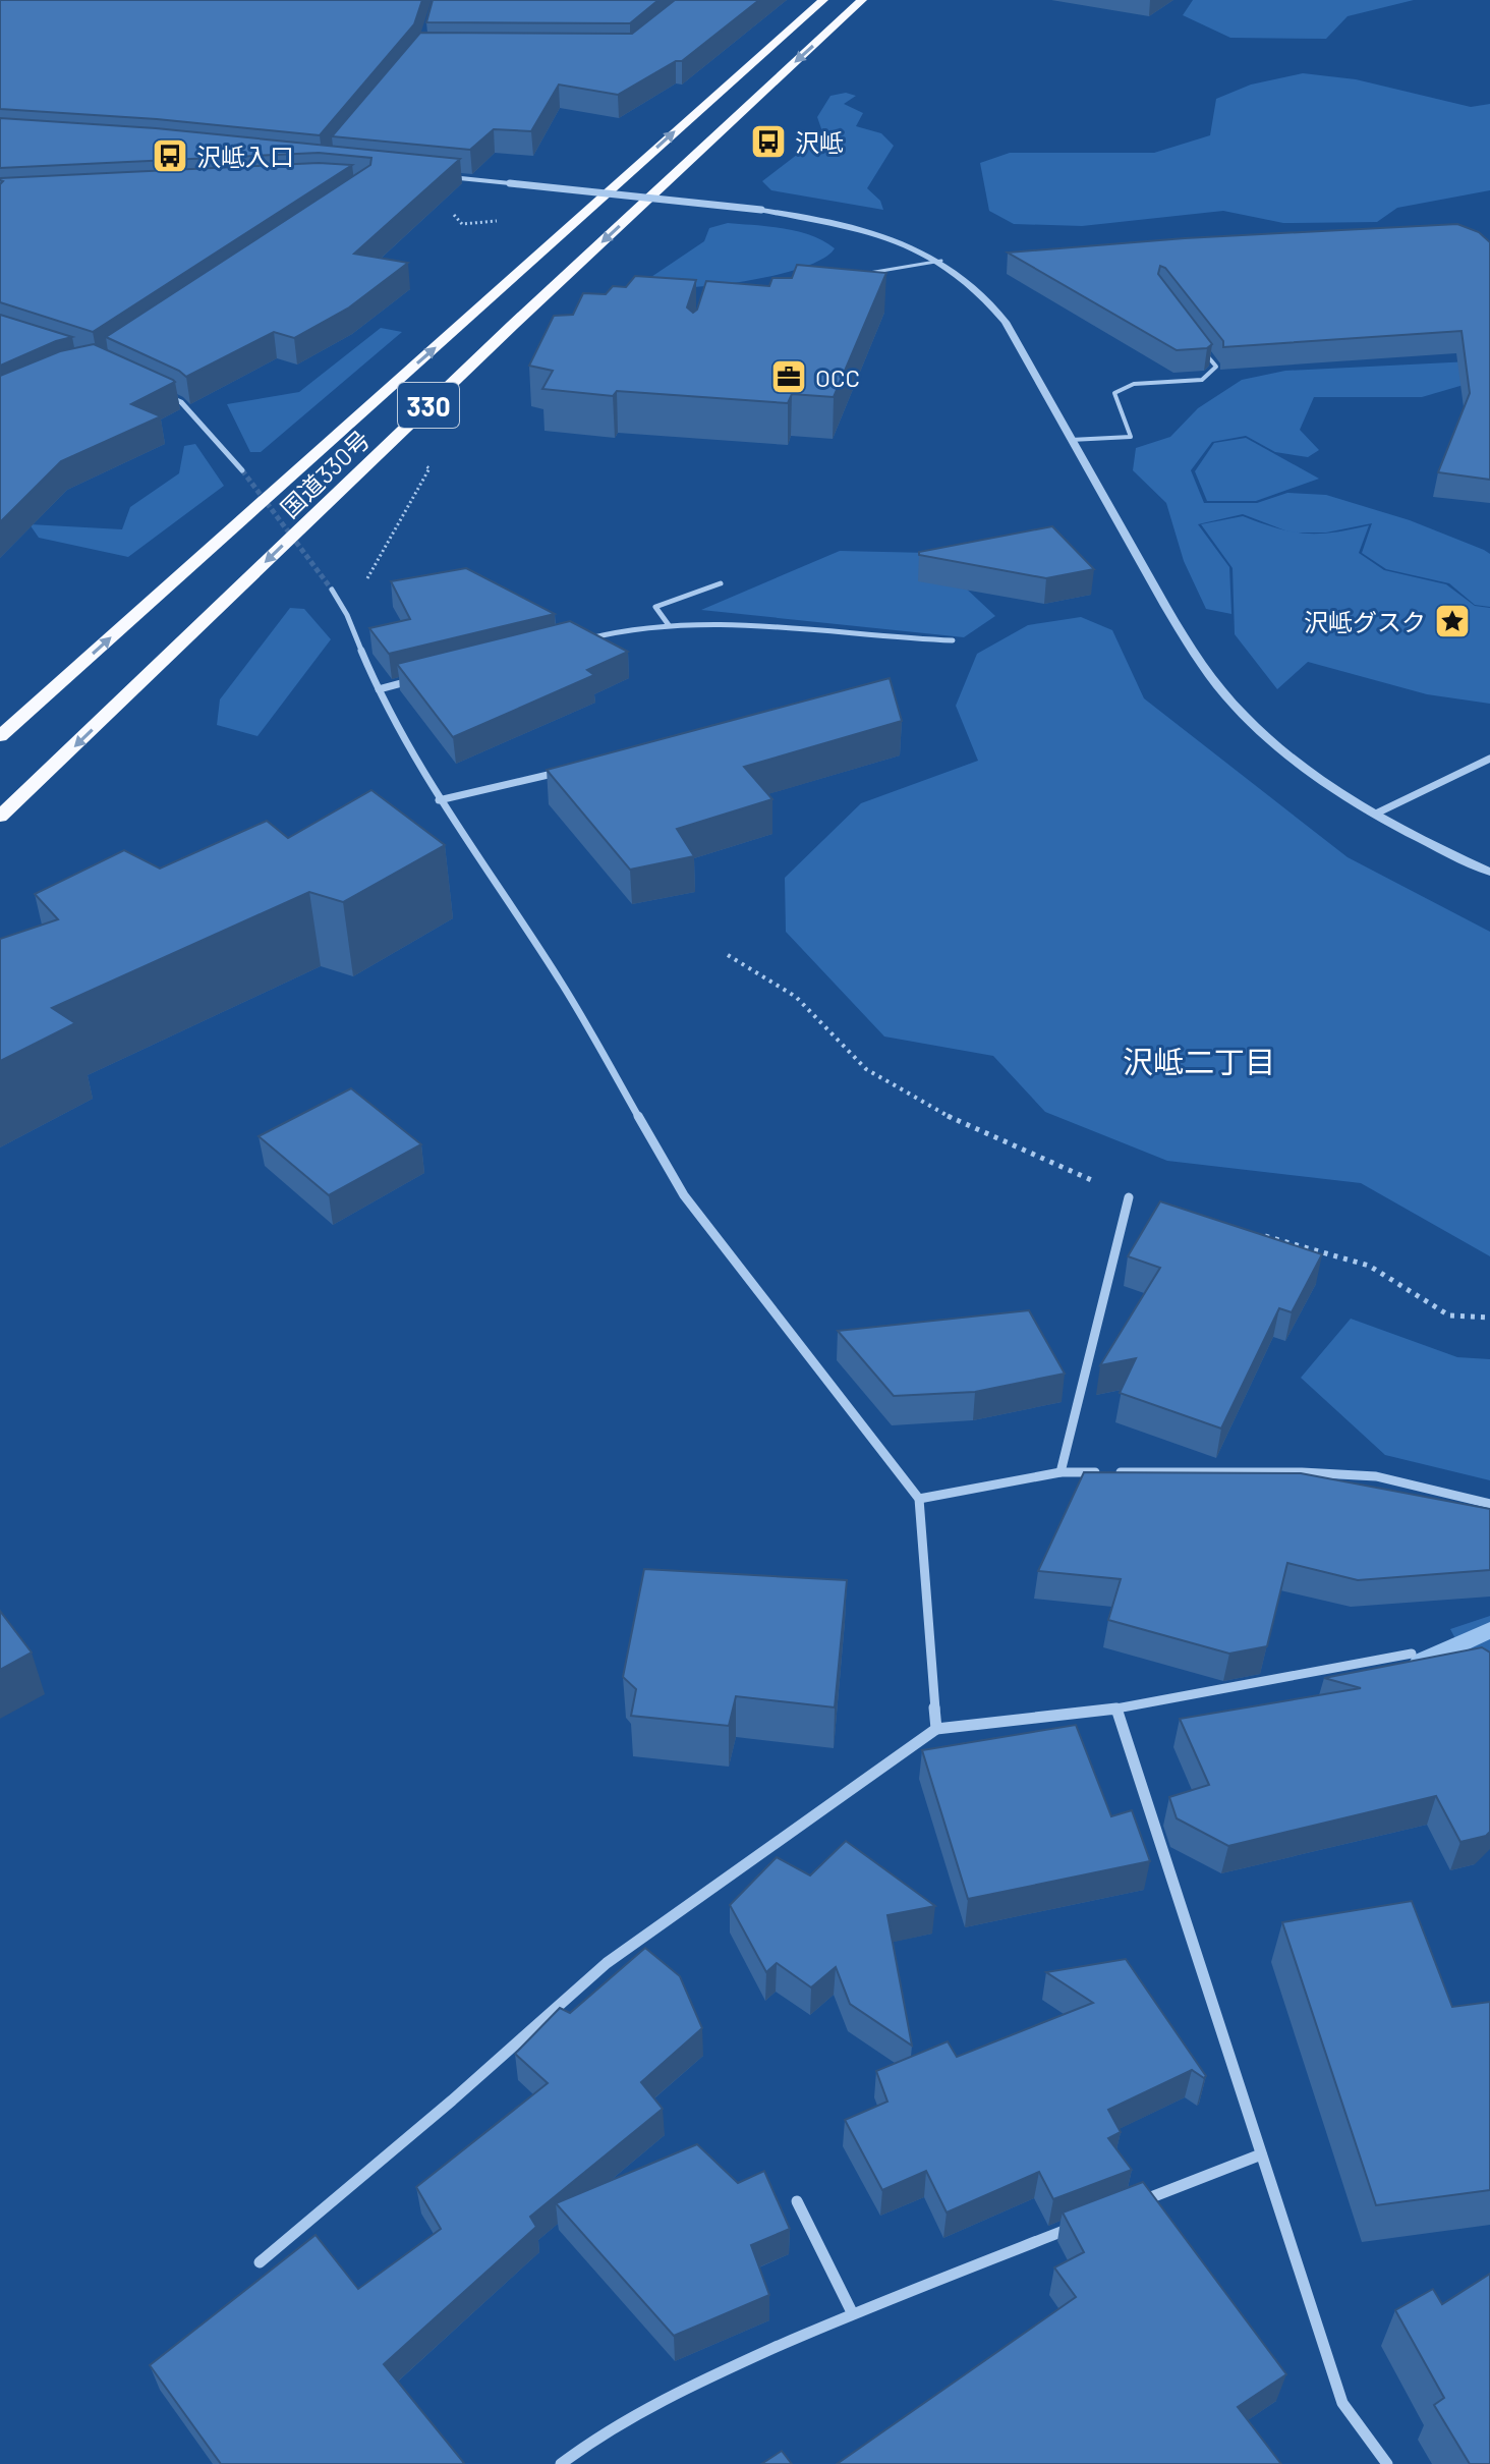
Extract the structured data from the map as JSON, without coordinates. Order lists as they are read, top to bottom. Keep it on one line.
{"streets":{"highway":["330","国道330号"]},"districts":["沢岻二丁目"],"places":{"bus stop":["沢岻","沢岻入口"],"office":["OCC"],"place":["沢岻グスク"]}}
